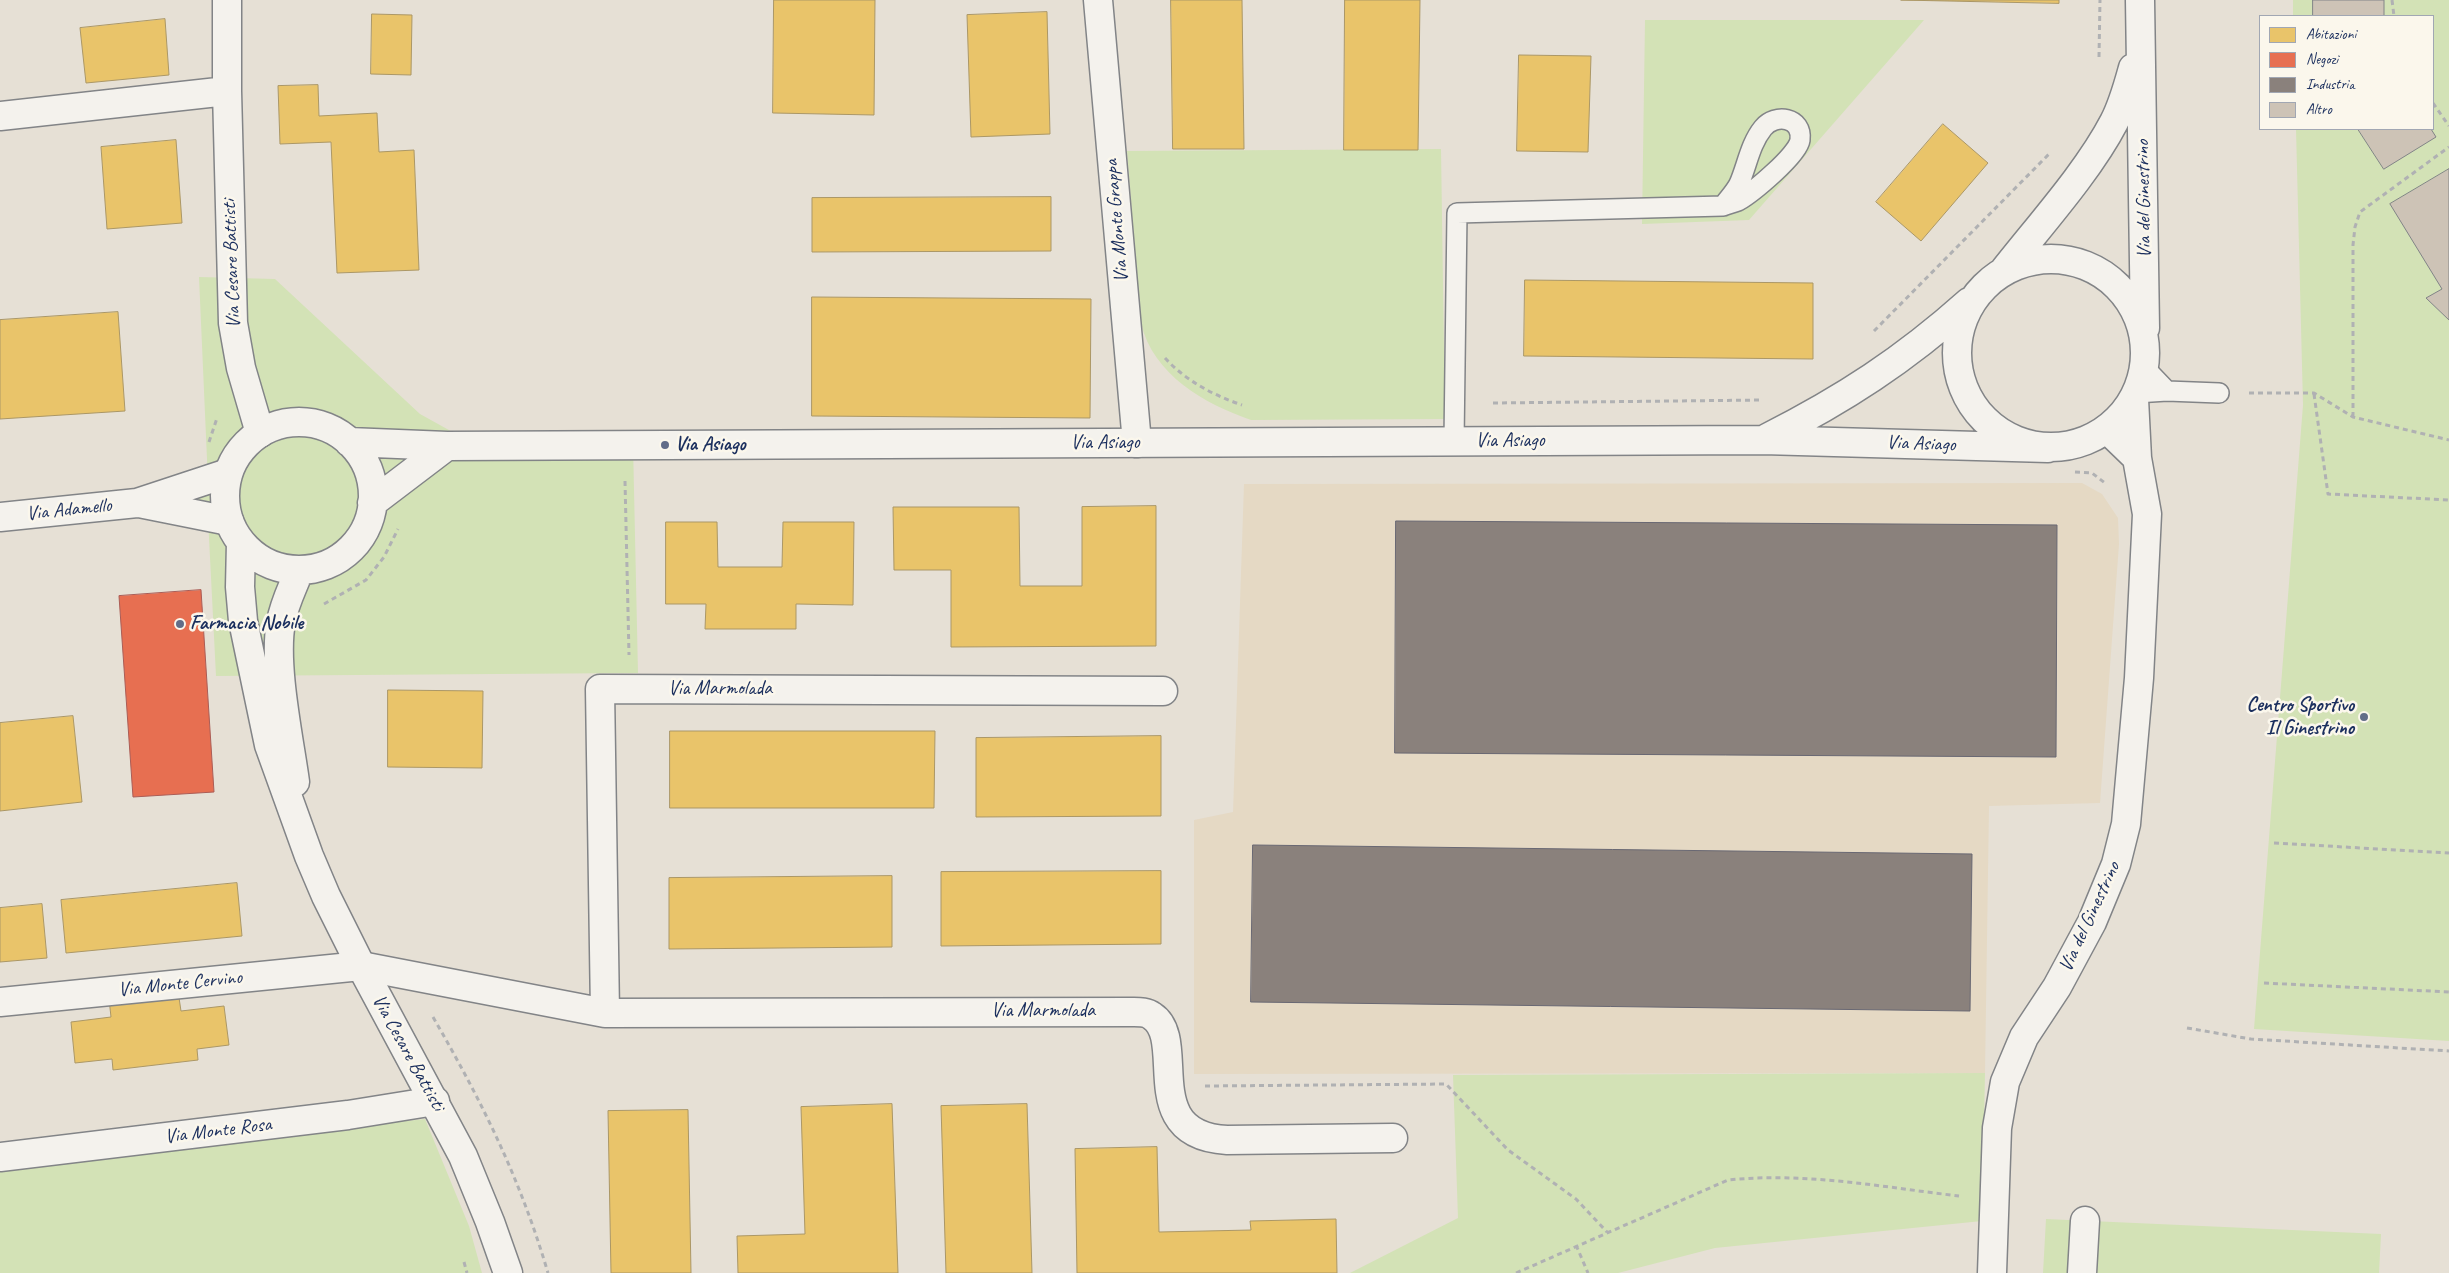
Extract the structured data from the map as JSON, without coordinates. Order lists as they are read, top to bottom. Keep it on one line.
{"streets":{"street":["Via del Ginestrino","Via Monte Grappa","Via Cesare Battisti","Via Asiago","Via Adamello","Via Marmolada","Via Monte Cervino","Via Monte Rosa"]},"crossings":[["Via Monte Grappa","Via Asiago"],["Via Cesare Battisti","Via Asiago"],["Via Cesare Battisti","Via Adamello"],["Via Cesare Battisti","Via Marmolada"],["Via Cesare Battisti","Via Monte Cervino"],["Via Cesare Battisti","Via Monte Rosa"],["Via Asiago","Via Adamello"],["Via Marmolada","Via Monte Cervino"]],"places":["Via Asiago","Farmacia Nobile","Centro Sportivo Il Ginestrino"],"legend":["Abitazioni","Negozi","Industria","Altro"]}
